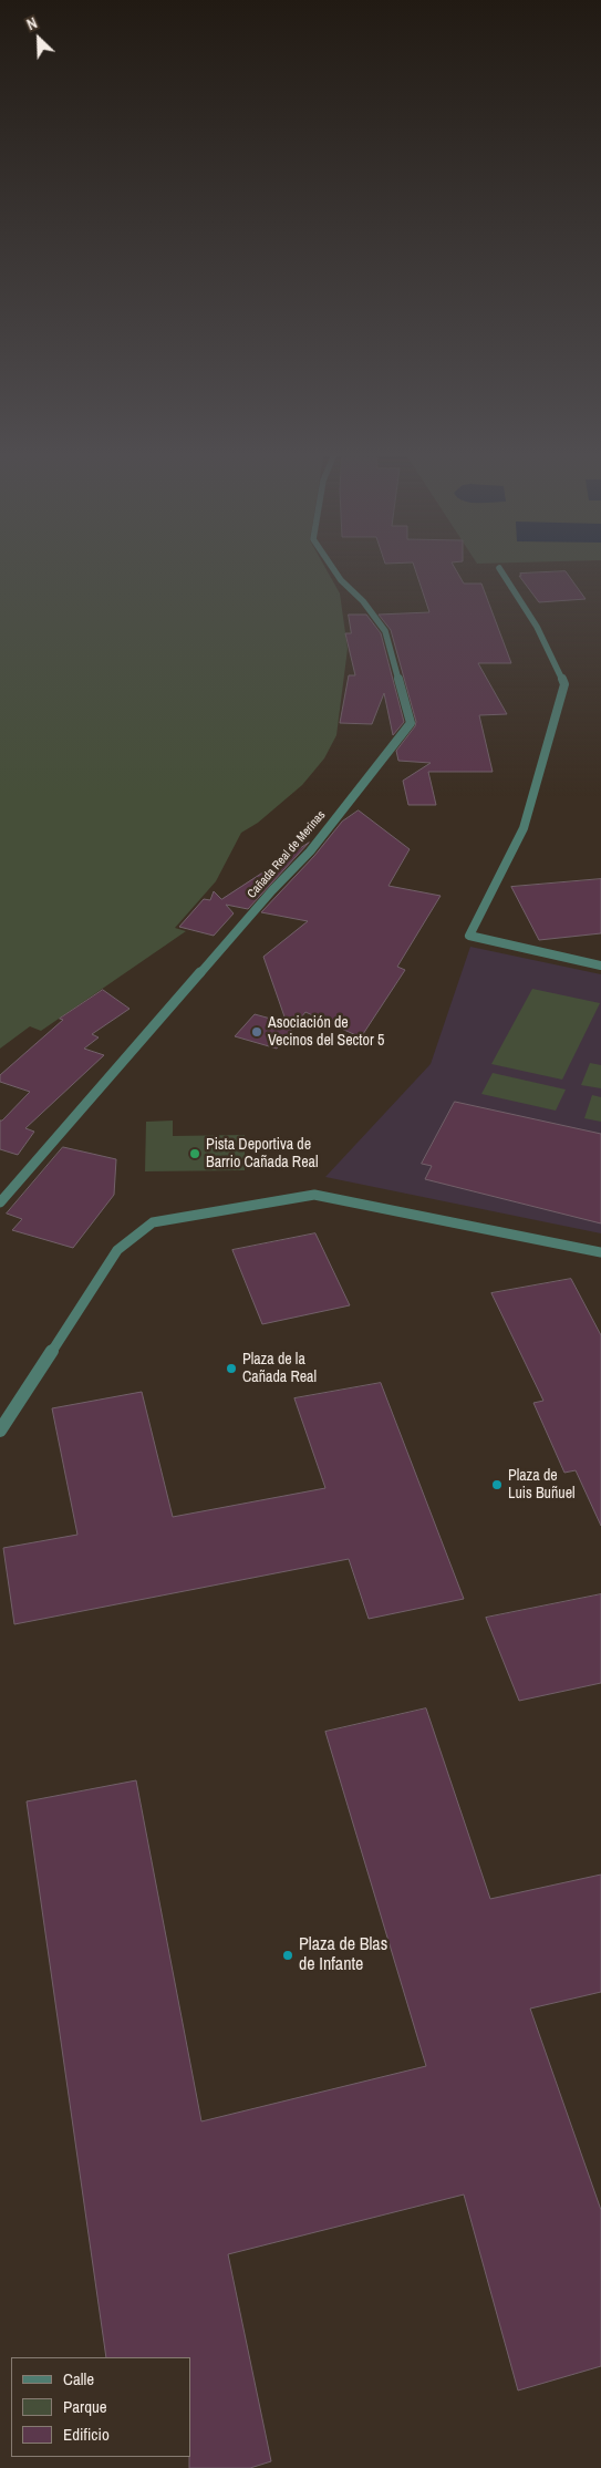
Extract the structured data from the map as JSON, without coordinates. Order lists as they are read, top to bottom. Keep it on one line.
{"streets":{"street":["Cañada Real de Merinas"]},"places":["Asociación de Vecinos del Sector 5","Pista Deportiva de Barrio Cañada Real","Plaza de la Cañada Real","Plaza de Luis Buñuel","Plaza de Blas de Infante"],"legend":["Calle","Parque","Edificio"],"north":"top left"}
